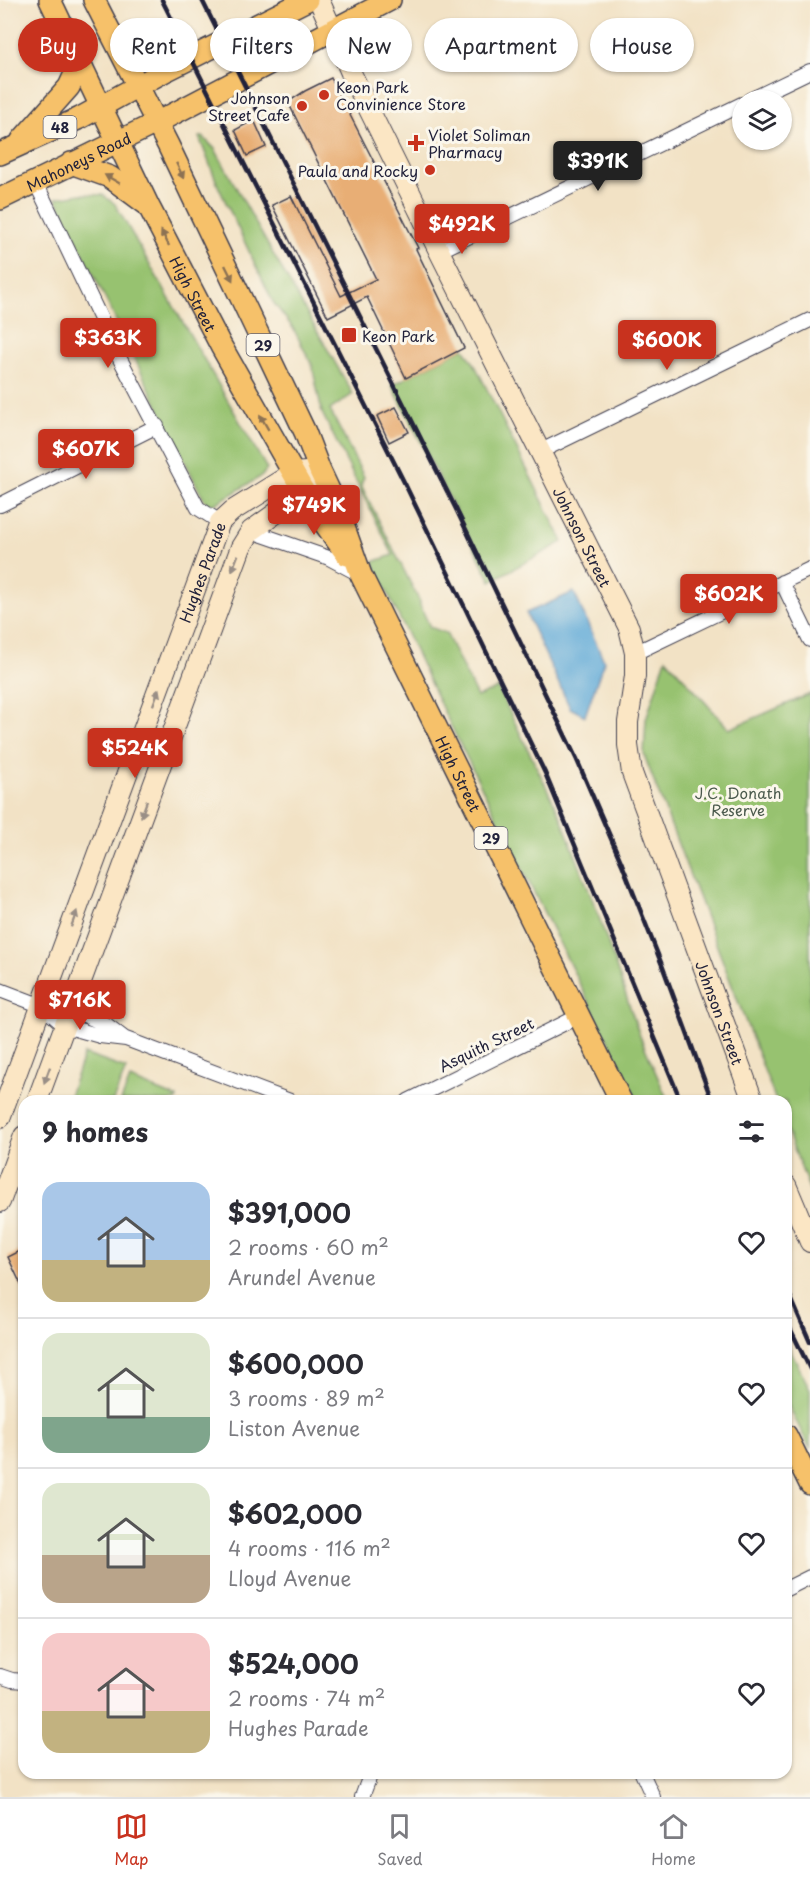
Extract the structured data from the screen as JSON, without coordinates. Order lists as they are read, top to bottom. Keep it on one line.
{"streets":{"main road":["48","Mahoneys Road","High Street","29"],"street":["Johnson Street","Hughes Parade","Asquith Street"]},"crossings":[["48","Mahoneys Road"],["48","High Street"],["Mahoneys Road","High Street"],["High Street","Hughes Parade"],["High Street","Asquith Street"]],"parks":["J.C. Donath Reserve"],"places":{"other":["Keon Park Convinience Store","Johnson Street Cafe","Paula and Rocky"],"health":["Violet Soliman Pharmacy"],"transit":["Keon Park"]},"page":{"chip":["Buy","Rent","Filters","New","Apartment","House"],"price":["$391K","$492K","$363K","$600K","$607K","$749K","$602K","$524K","$716K"],"heading":"9 homes","list":[{"name":"$391,000","note":"2 rooms · 60 m² · Arundel Avenue"},{"name":"$600,000","note":"3 rooms · 89 m² · Liston Avenue"},{"name":"$602,000","note":"4 rooms · 116 m² · Lloyd Avenue"},{"name":"$524,000","note":"2 rooms · 74 m² · Hughes Parade"}],"tabs":["Map","Saved","Home"]}}
